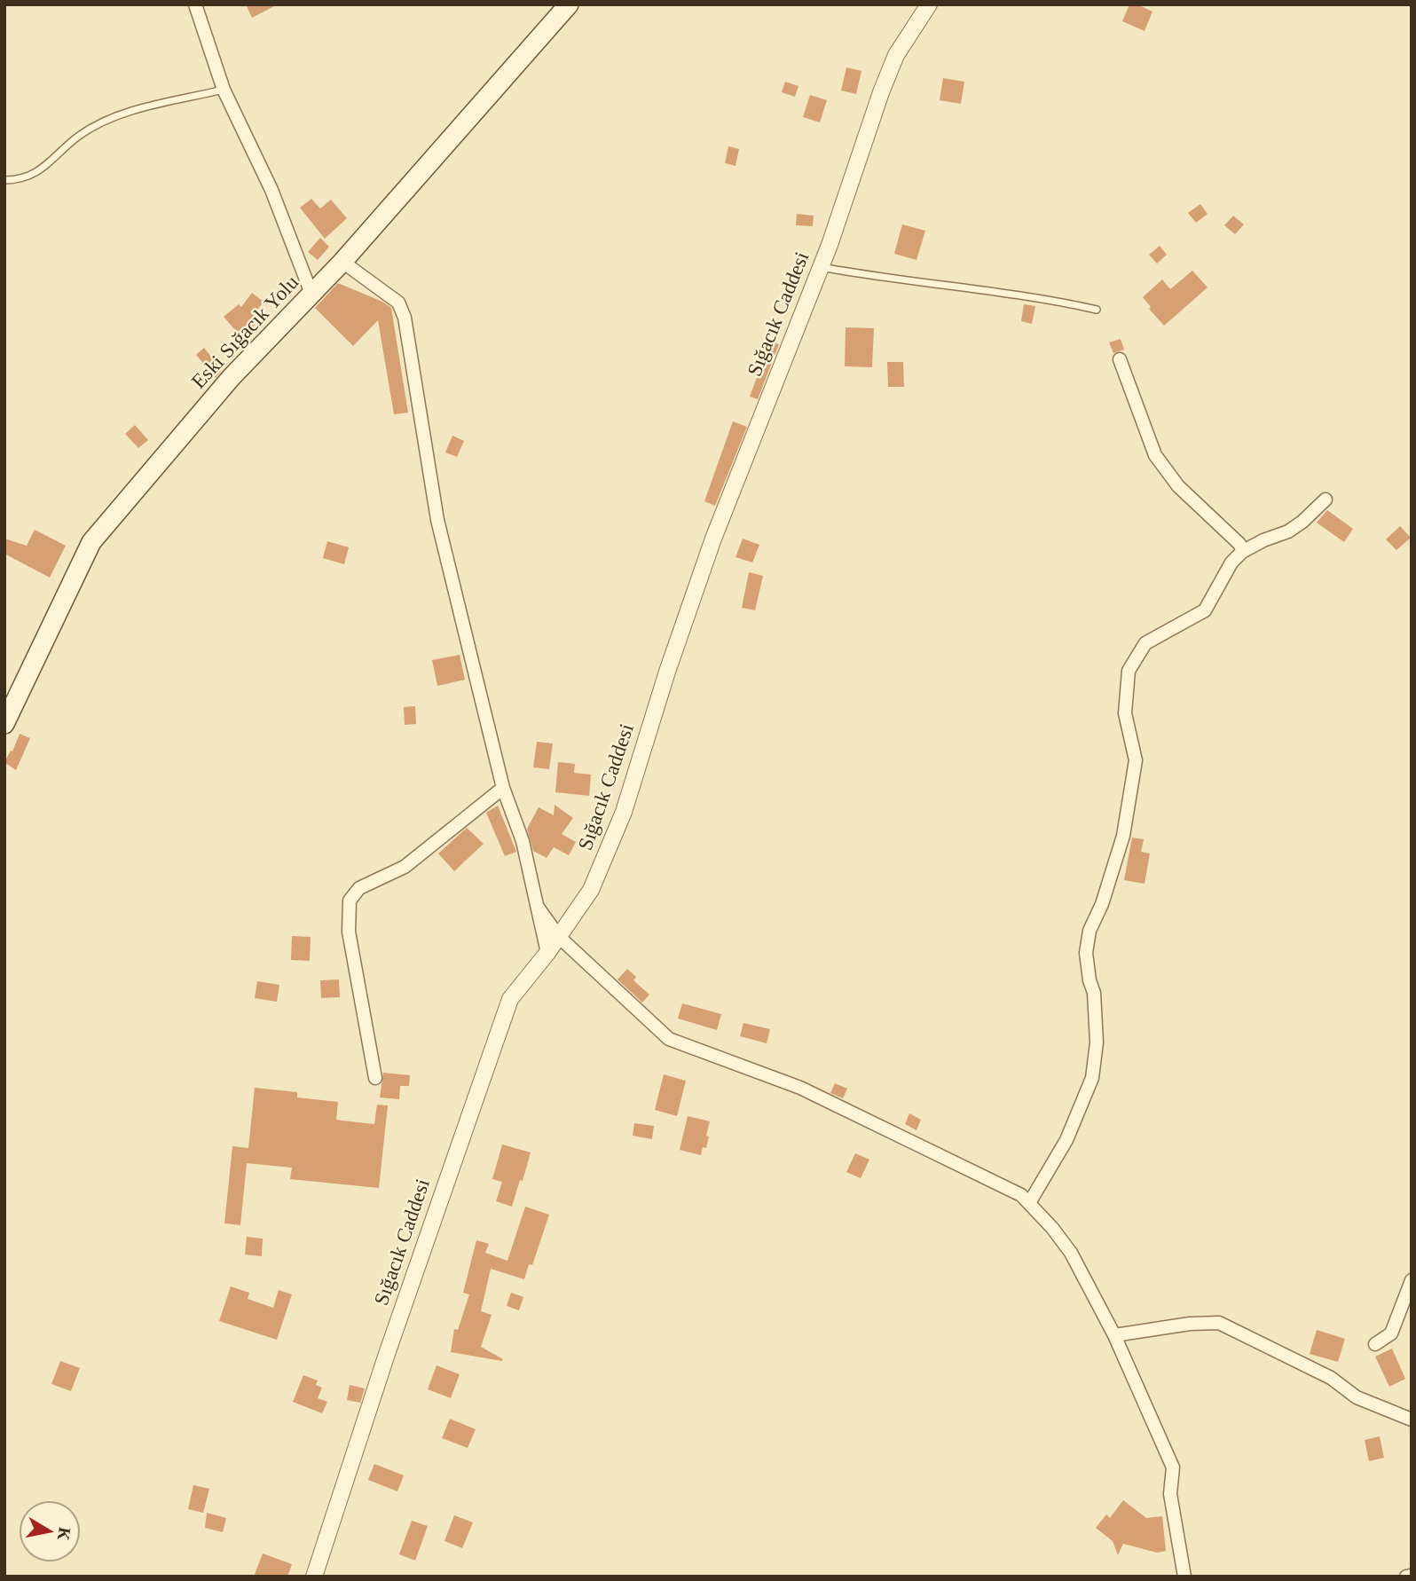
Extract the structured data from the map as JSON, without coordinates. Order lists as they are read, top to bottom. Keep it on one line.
{"streets":{"main road":["Eski Sığacık Yolu"],"street":["Sığacık Caddesi"]},"north":"right"}
